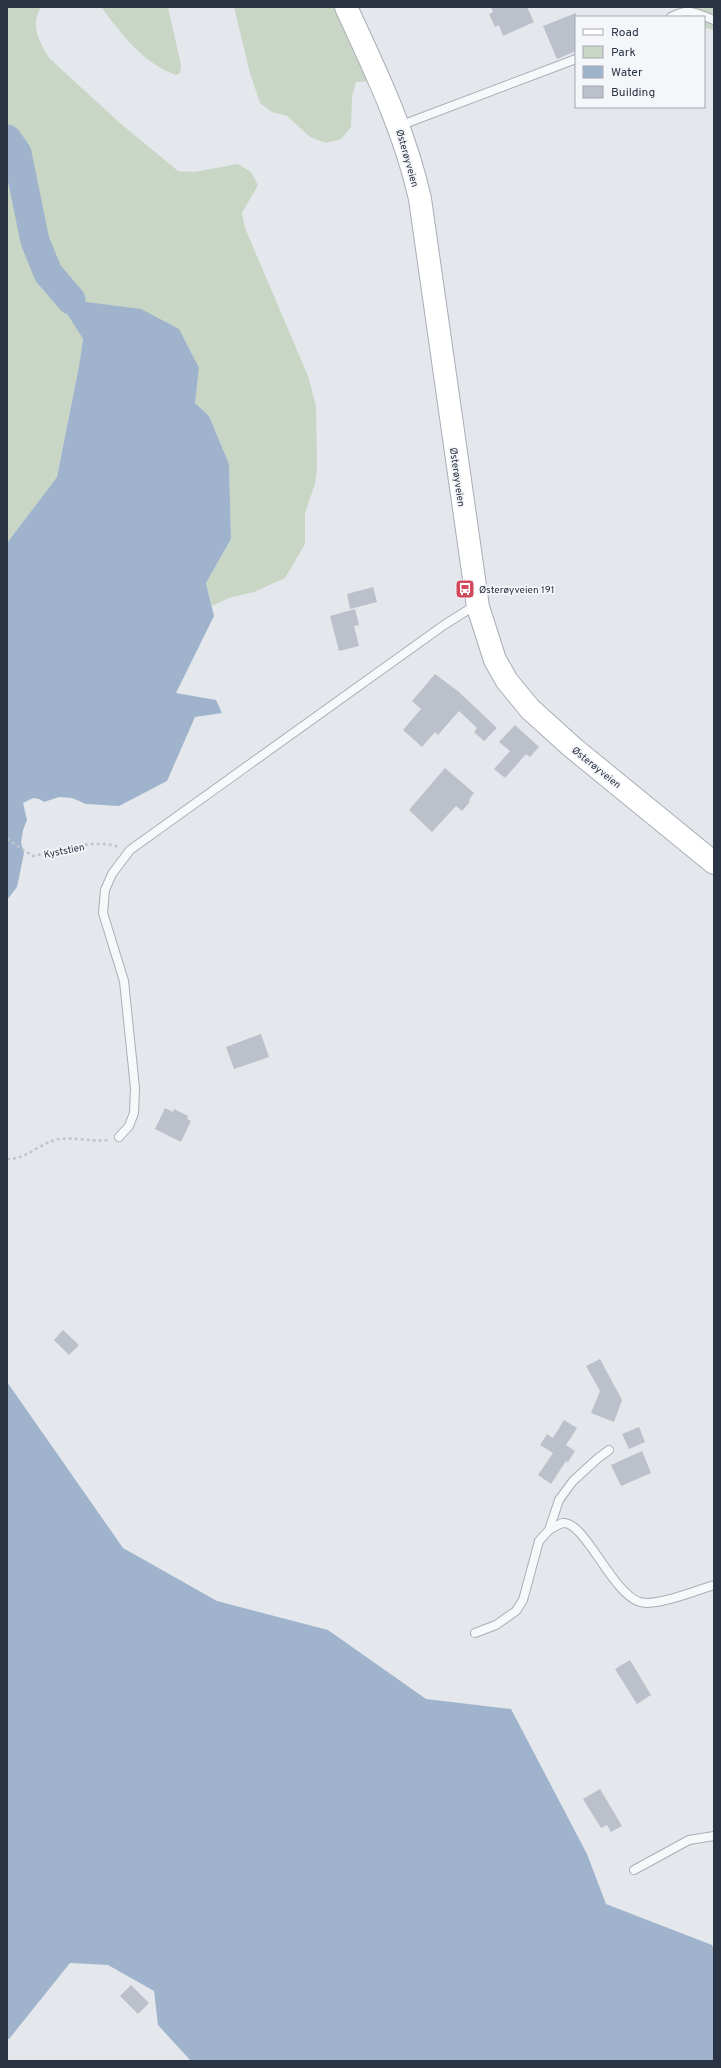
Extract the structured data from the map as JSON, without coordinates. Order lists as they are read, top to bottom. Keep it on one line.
{"streets":{"main road":["Østerøyveien"],"path":["Kyststien"]},"places":{"bus stop":["Østerøyveien 191"]},"legend":["Road","Park","Water","Building"]}
